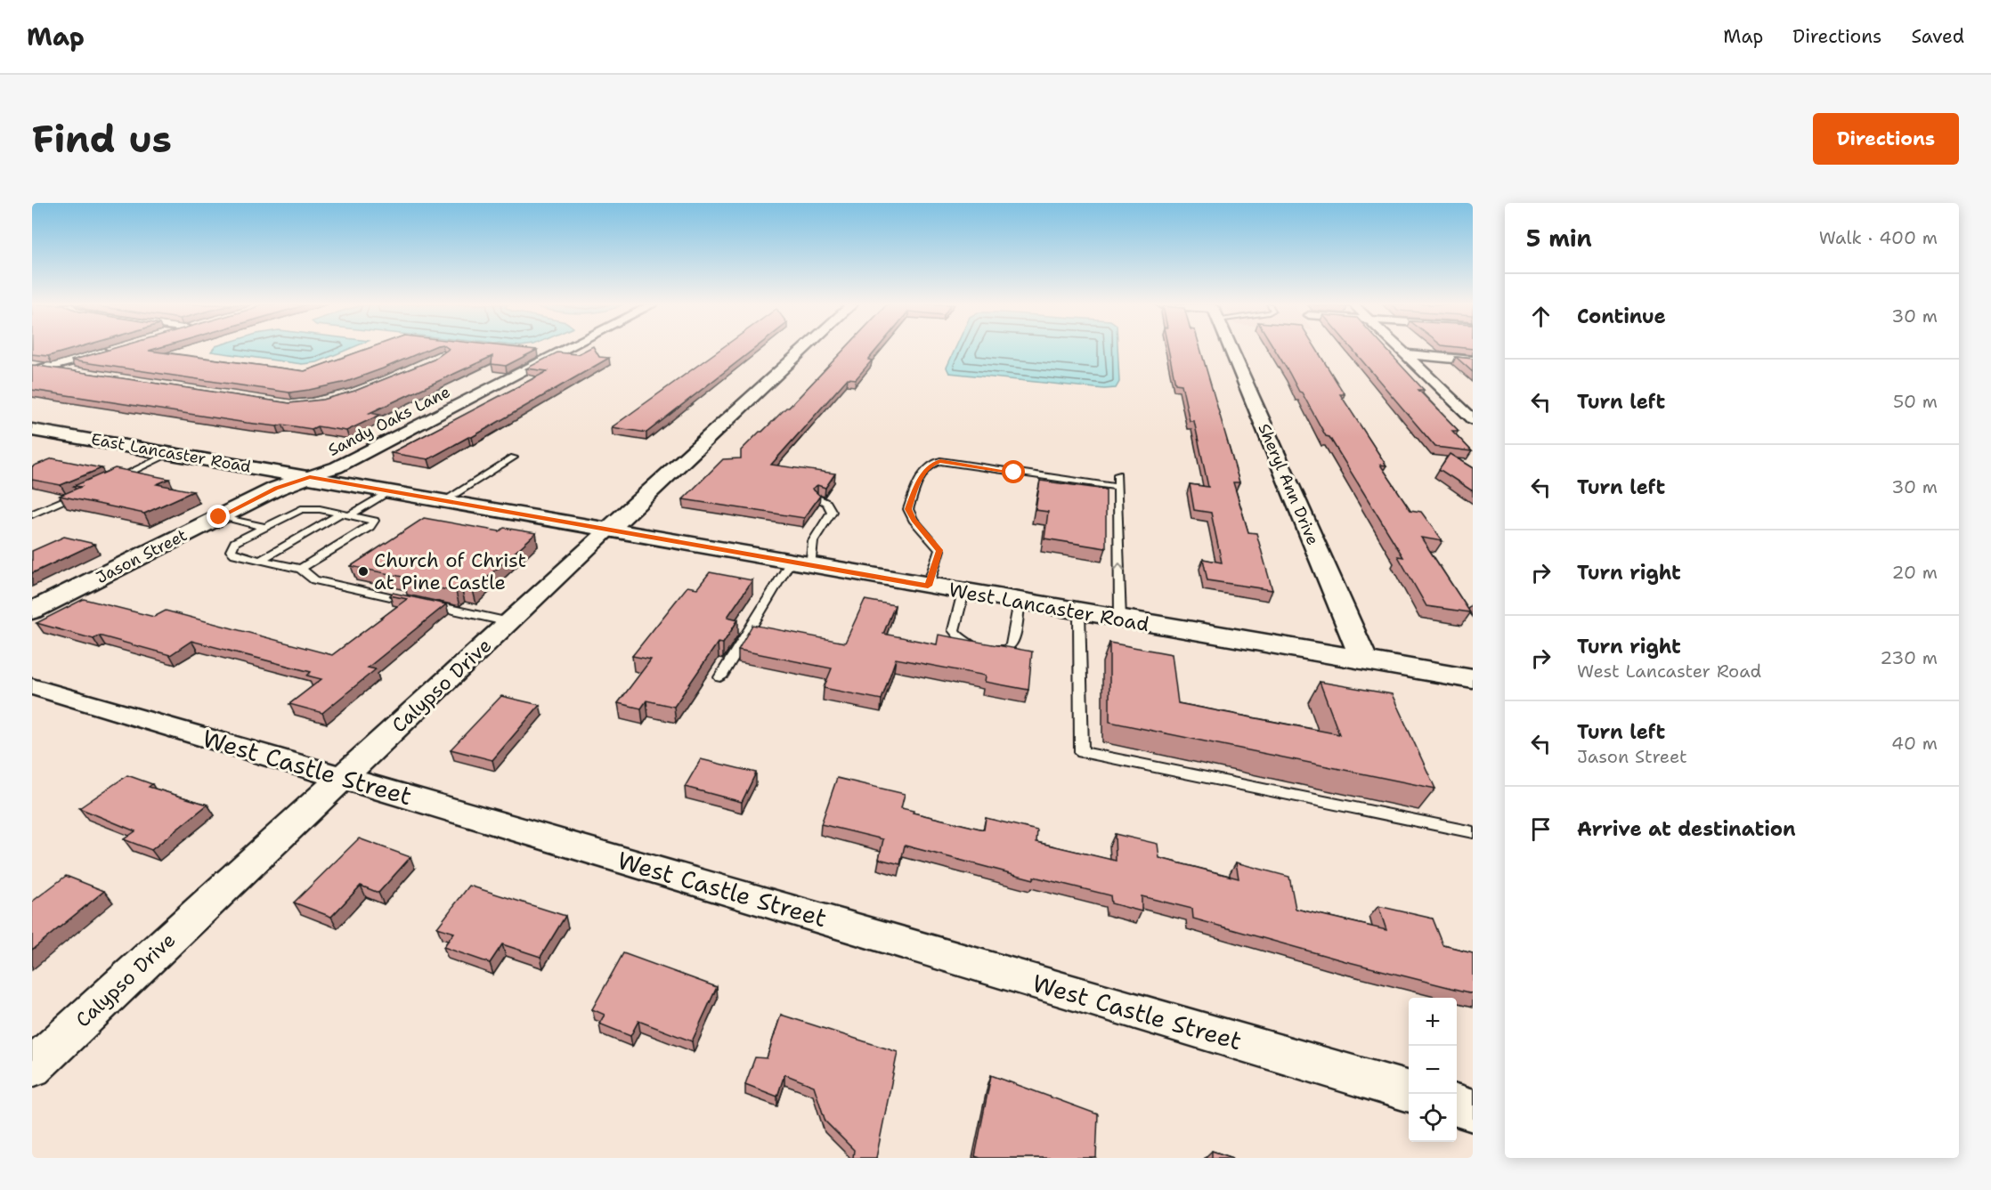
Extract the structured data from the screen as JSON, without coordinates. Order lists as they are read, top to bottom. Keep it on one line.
{"streets":{"street":["Sandy Oaks Lane","East Lancaster Road","Sheryl Ann Drive","Jason Street","West Lancaster Road","Calypso Drive","West Castle Street"]},"crossings":[["Sandy Oaks Lane","East Lancaster Road"],["Sandy Oaks Lane","Jason Street"],["Sandy Oaks Lane","West Lancaster Road"],["East Lancaster Road","Jason Street"],["East Lancaster Road","West Lancaster Road"],["Sheryl Ann Drive","West Lancaster Road"],["Jason Street","West Lancaster Road"],["West Lancaster Road","Calypso Drive"],["Calypso Drive","West Castle Street"]],"places":["Church of Christ at Pine Castle"],"page":{"header":"Map","nav":["Map","Directions","Saved"],"buttons":"Directions","title":"Find us","heading":["5 min","Walk · 400 m"],"list":[["Continue","30 m"],["Turn left","50 m"],["Turn left","30 m"],["Turn right","20 m"],["Turn right","West Lancaster Road","230 m"],["Turn left","Jason Street","40 m"],"Arrive at destination"],"map_buttons":["+","−"]}}
